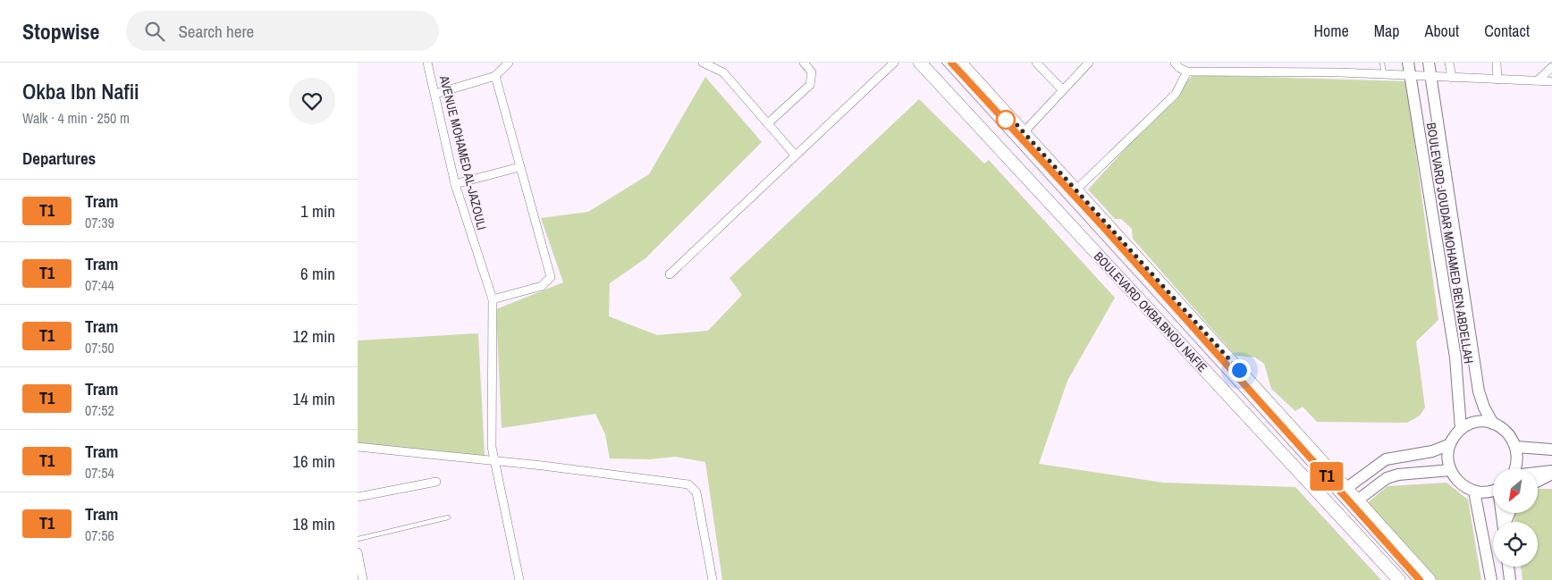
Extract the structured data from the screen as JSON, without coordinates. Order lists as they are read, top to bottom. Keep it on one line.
{"streets":{"main road":["BOULEVARD JOUDAR MOHAMED BEN ABDELLAH","BOULEVARD OKBA BNOU NAFIE"],"street":["AVENUE MOHAMED AL-JAZOULI"]},"lines":["tram line T1"],"north":"bottom left","page":{"header":"Stopwise","search":"Search here","nav":["Home","Map","About","Contact"],"heading":[["Okba Ibn Nafii","Walk · 4 min · 250 m"],"Departures"],"on_map":"T1","list":[{"mark":"T1","name":"Tram","note":"07:39","value":"1 min"},{"mark":"T1","name":"Tram","note":"07:44","value":"6 min"},{"mark":"T1","name":"Tram","note":"07:50","value":"12 min"},{"mark":"T1","name":"Tram","note":"07:52","value":"14 min"},{"mark":"T1","name":"Tram","note":"07:54","value":"16 min"},{"mark":"T1","name":"Tram","note":"07:56","value":"18 min"}]}}
